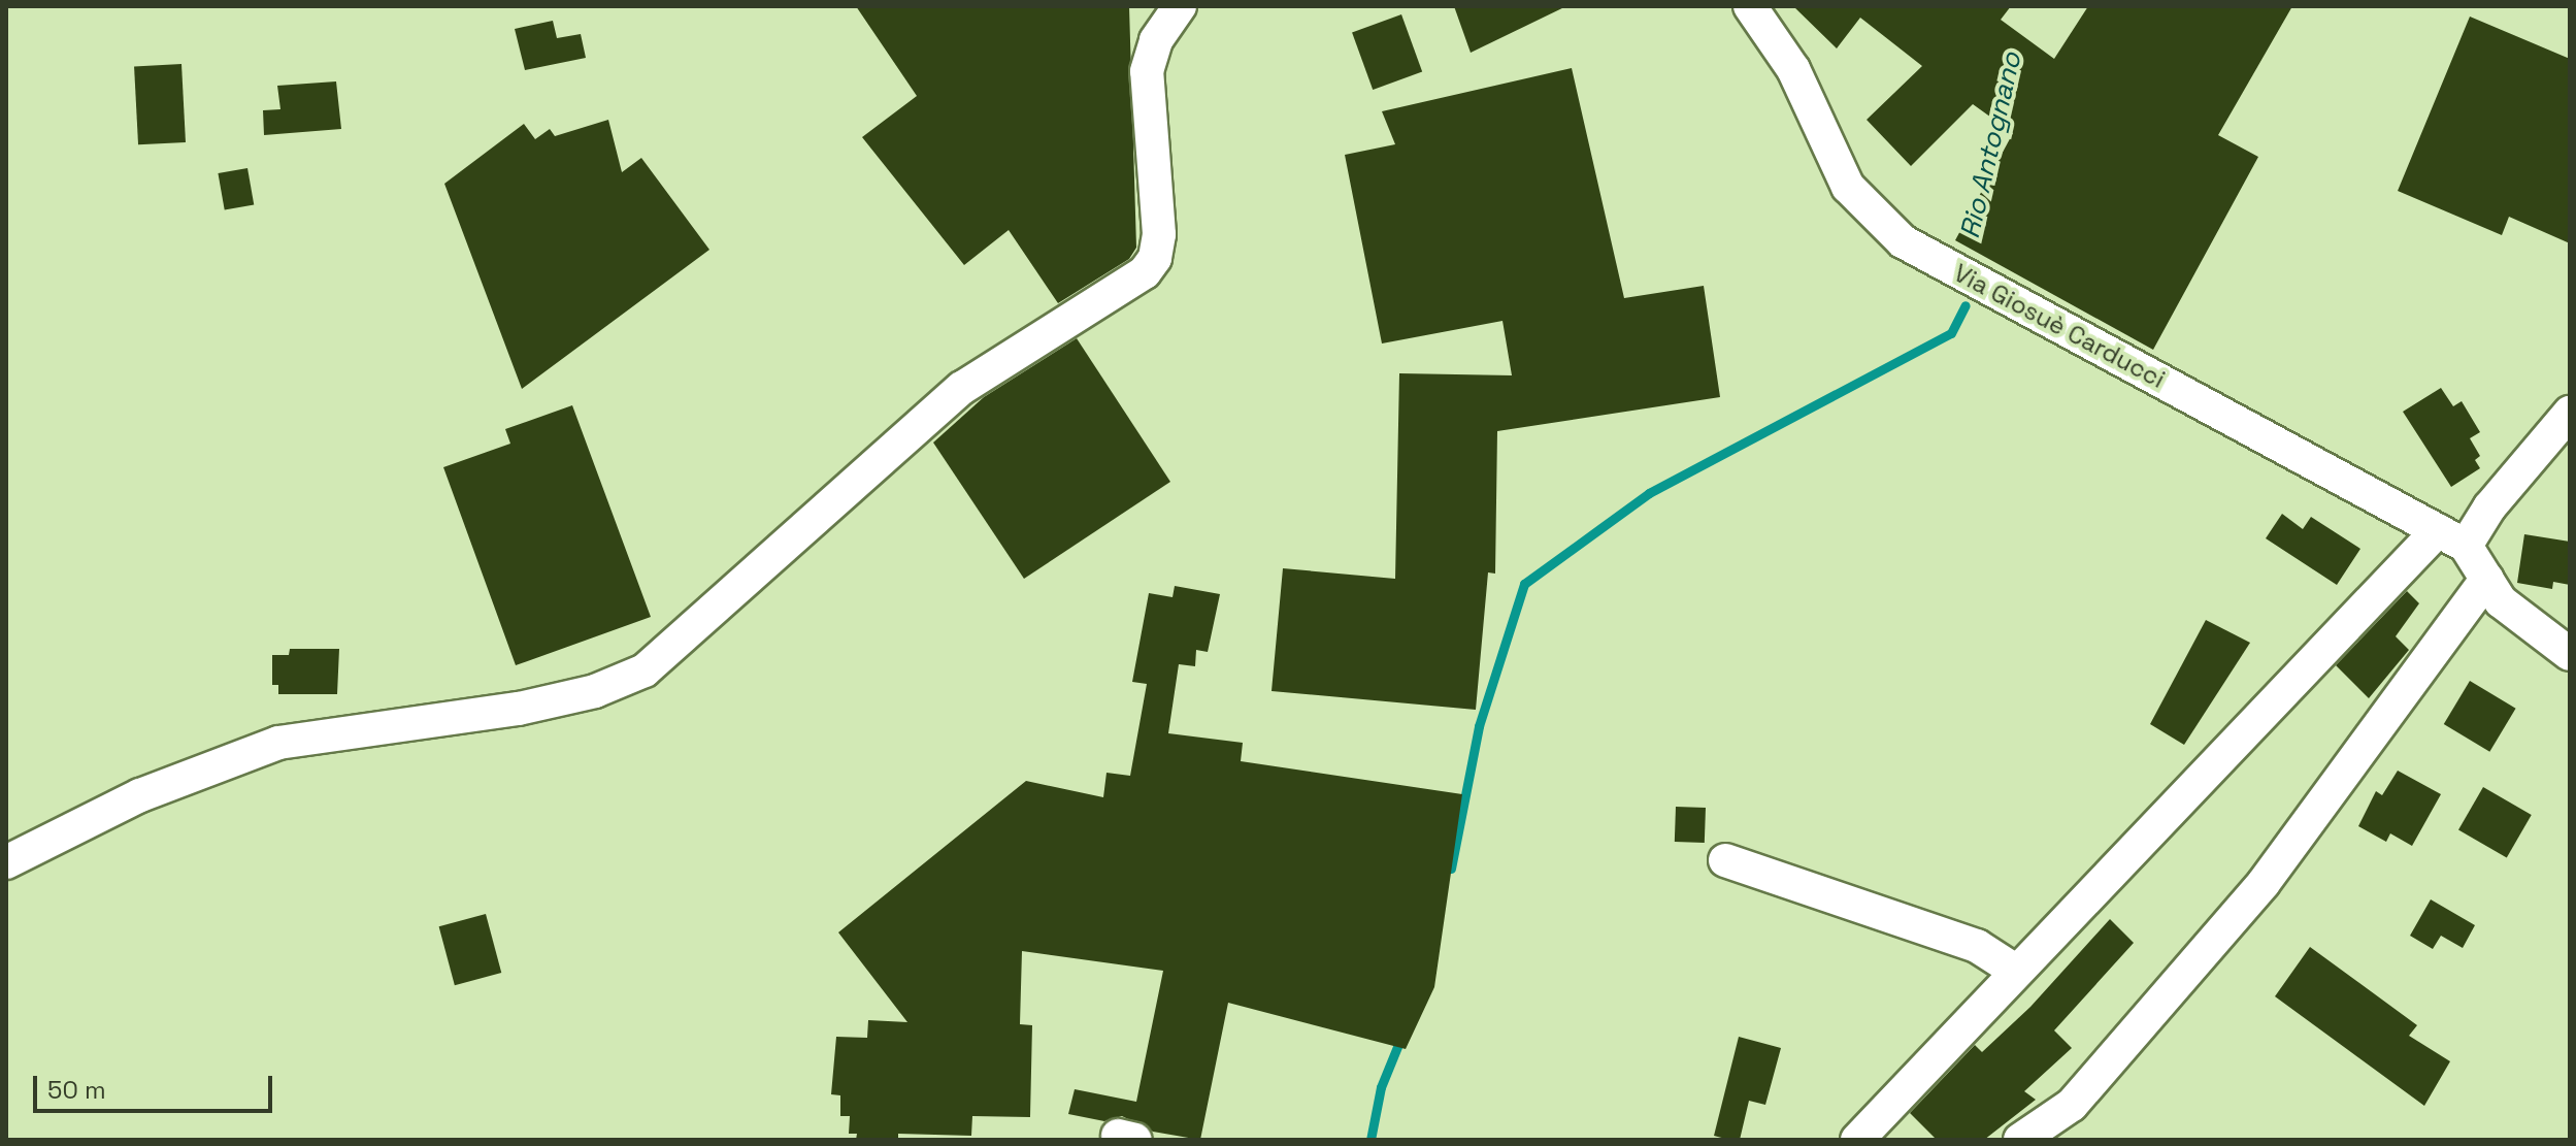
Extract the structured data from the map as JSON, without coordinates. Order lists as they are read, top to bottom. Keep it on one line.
{"streets":{"street":["Via Giosuè Carducci"]},"water":["Rio Antognano"],"scale_bar":"50 m"}
